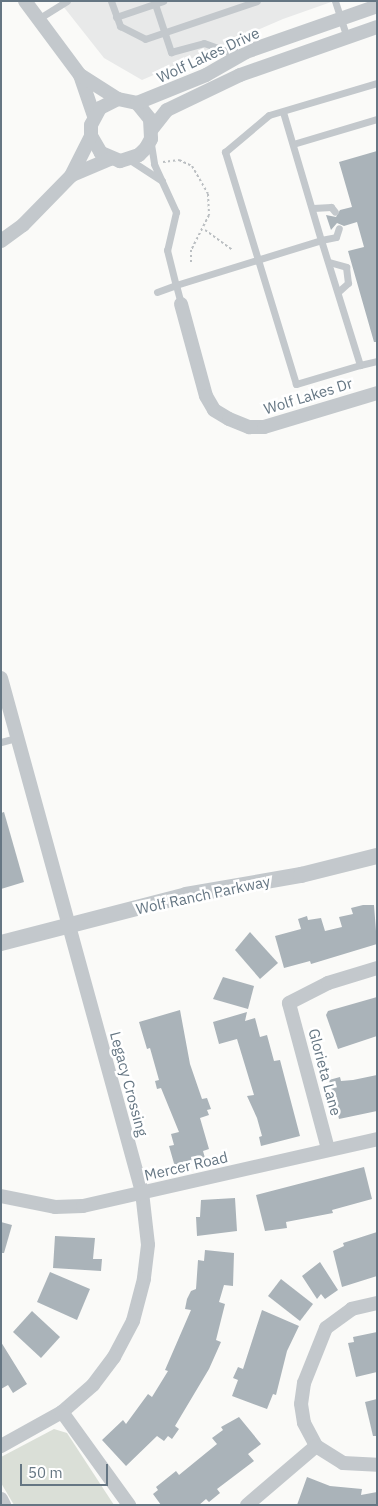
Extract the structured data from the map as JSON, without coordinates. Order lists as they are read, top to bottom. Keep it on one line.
{"streets":{"street":["Wolf Lakes Drive","Wolf Lakes Dr","Wolf Ranch Parkway","Glorieta Lane","Legacy Crossing","Mercer Road"]},"crossings":[["Wolf Ranch Parkway","Legacy Crossing"],["Glorieta Lane","Mercer Road"],["Legacy Crossing","Mercer Road"]],"scale_bar":"50 m"}
